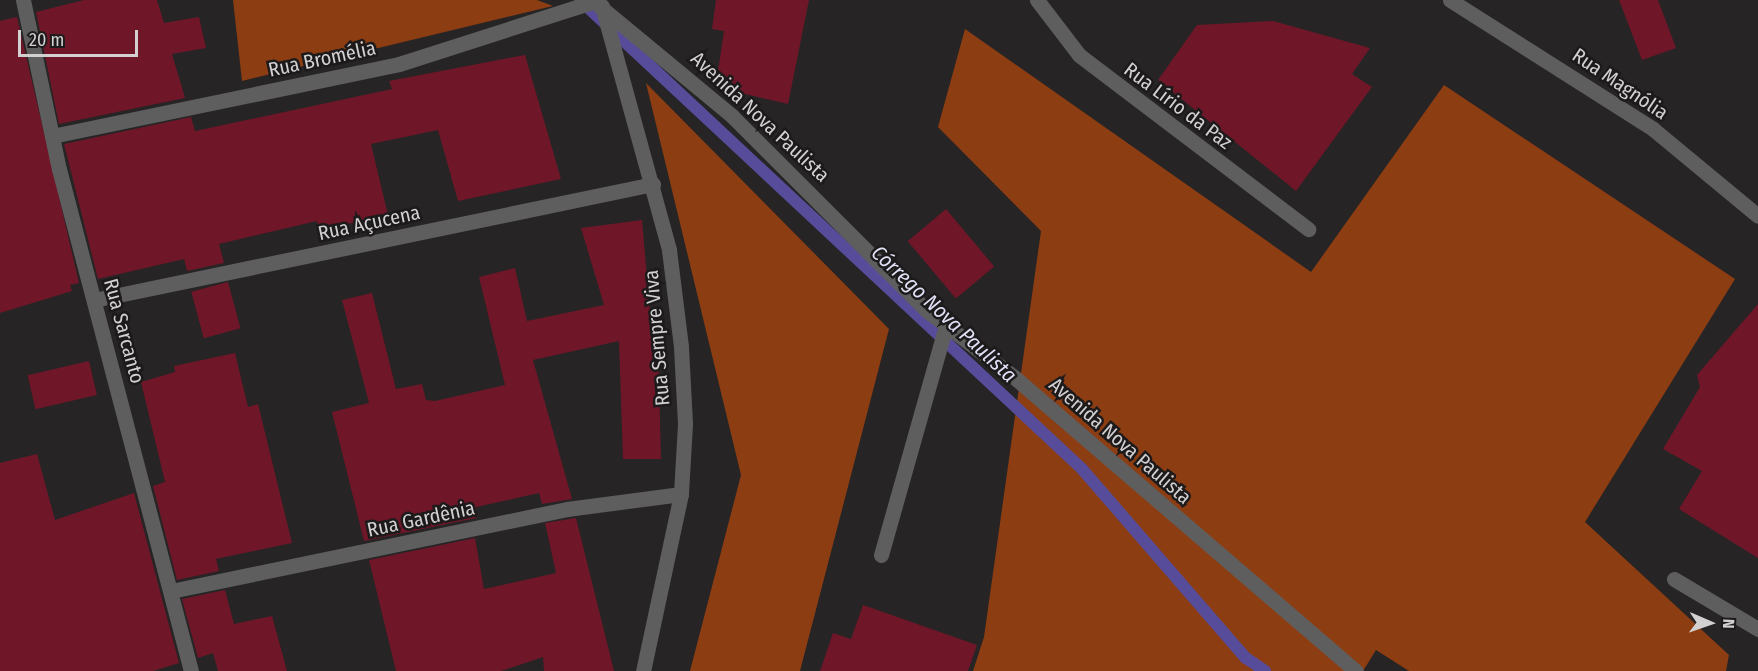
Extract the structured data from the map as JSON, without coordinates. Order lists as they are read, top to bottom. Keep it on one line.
{"streets":{"street":["Rua Bromélia","Rua Magnólia","Rua Lírio da Paz","Avenida Nova Paulista","Rua Açucena","Rua Sarcanto","Rua Sempre Viva","Rua Gardênia"]},"crossings":[["Rua Bromélia","Avenida Nova Paulista"],["Rua Bromélia","Rua Sarcanto"],["Rua Bromélia","Rua Sempre Viva"],["Avenida Nova Paulista","Rua Sempre Viva"],["Rua Açucena","Rua Sarcanto"],["Rua Açucena","Rua Sempre Viva"],["Rua Sarcanto","Rua Gardênia"],["Rua Sempre Viva","Rua Gardênia"]],"water":["Córrego Nova Paulista"],"scale_bar":"20 m","north":"right"}
